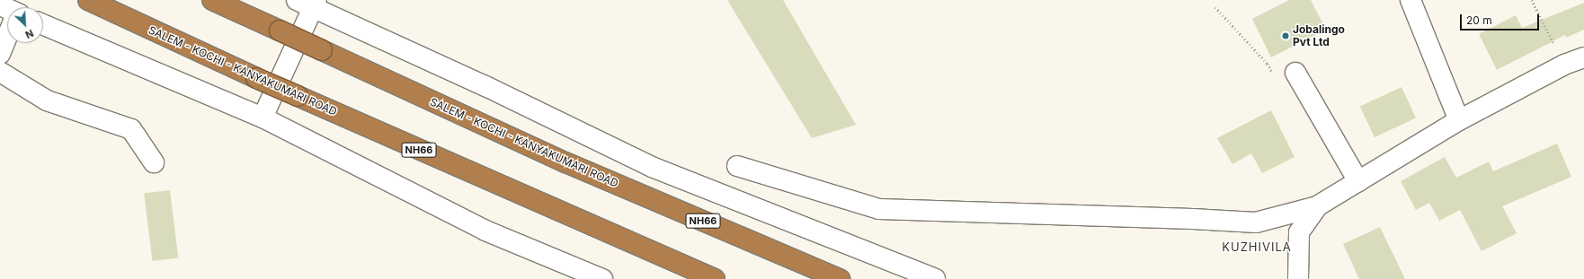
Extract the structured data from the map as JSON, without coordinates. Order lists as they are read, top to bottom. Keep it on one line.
{"streets":{"highway":["SALEM - KOCHI - KANYAKUMARI ROAD","NH66"]},"districts":["KUZHIVILA"],"places":["Jobalingo Pvt Ltd"],"scale_bar":"20 m","north":"bottom right"}
